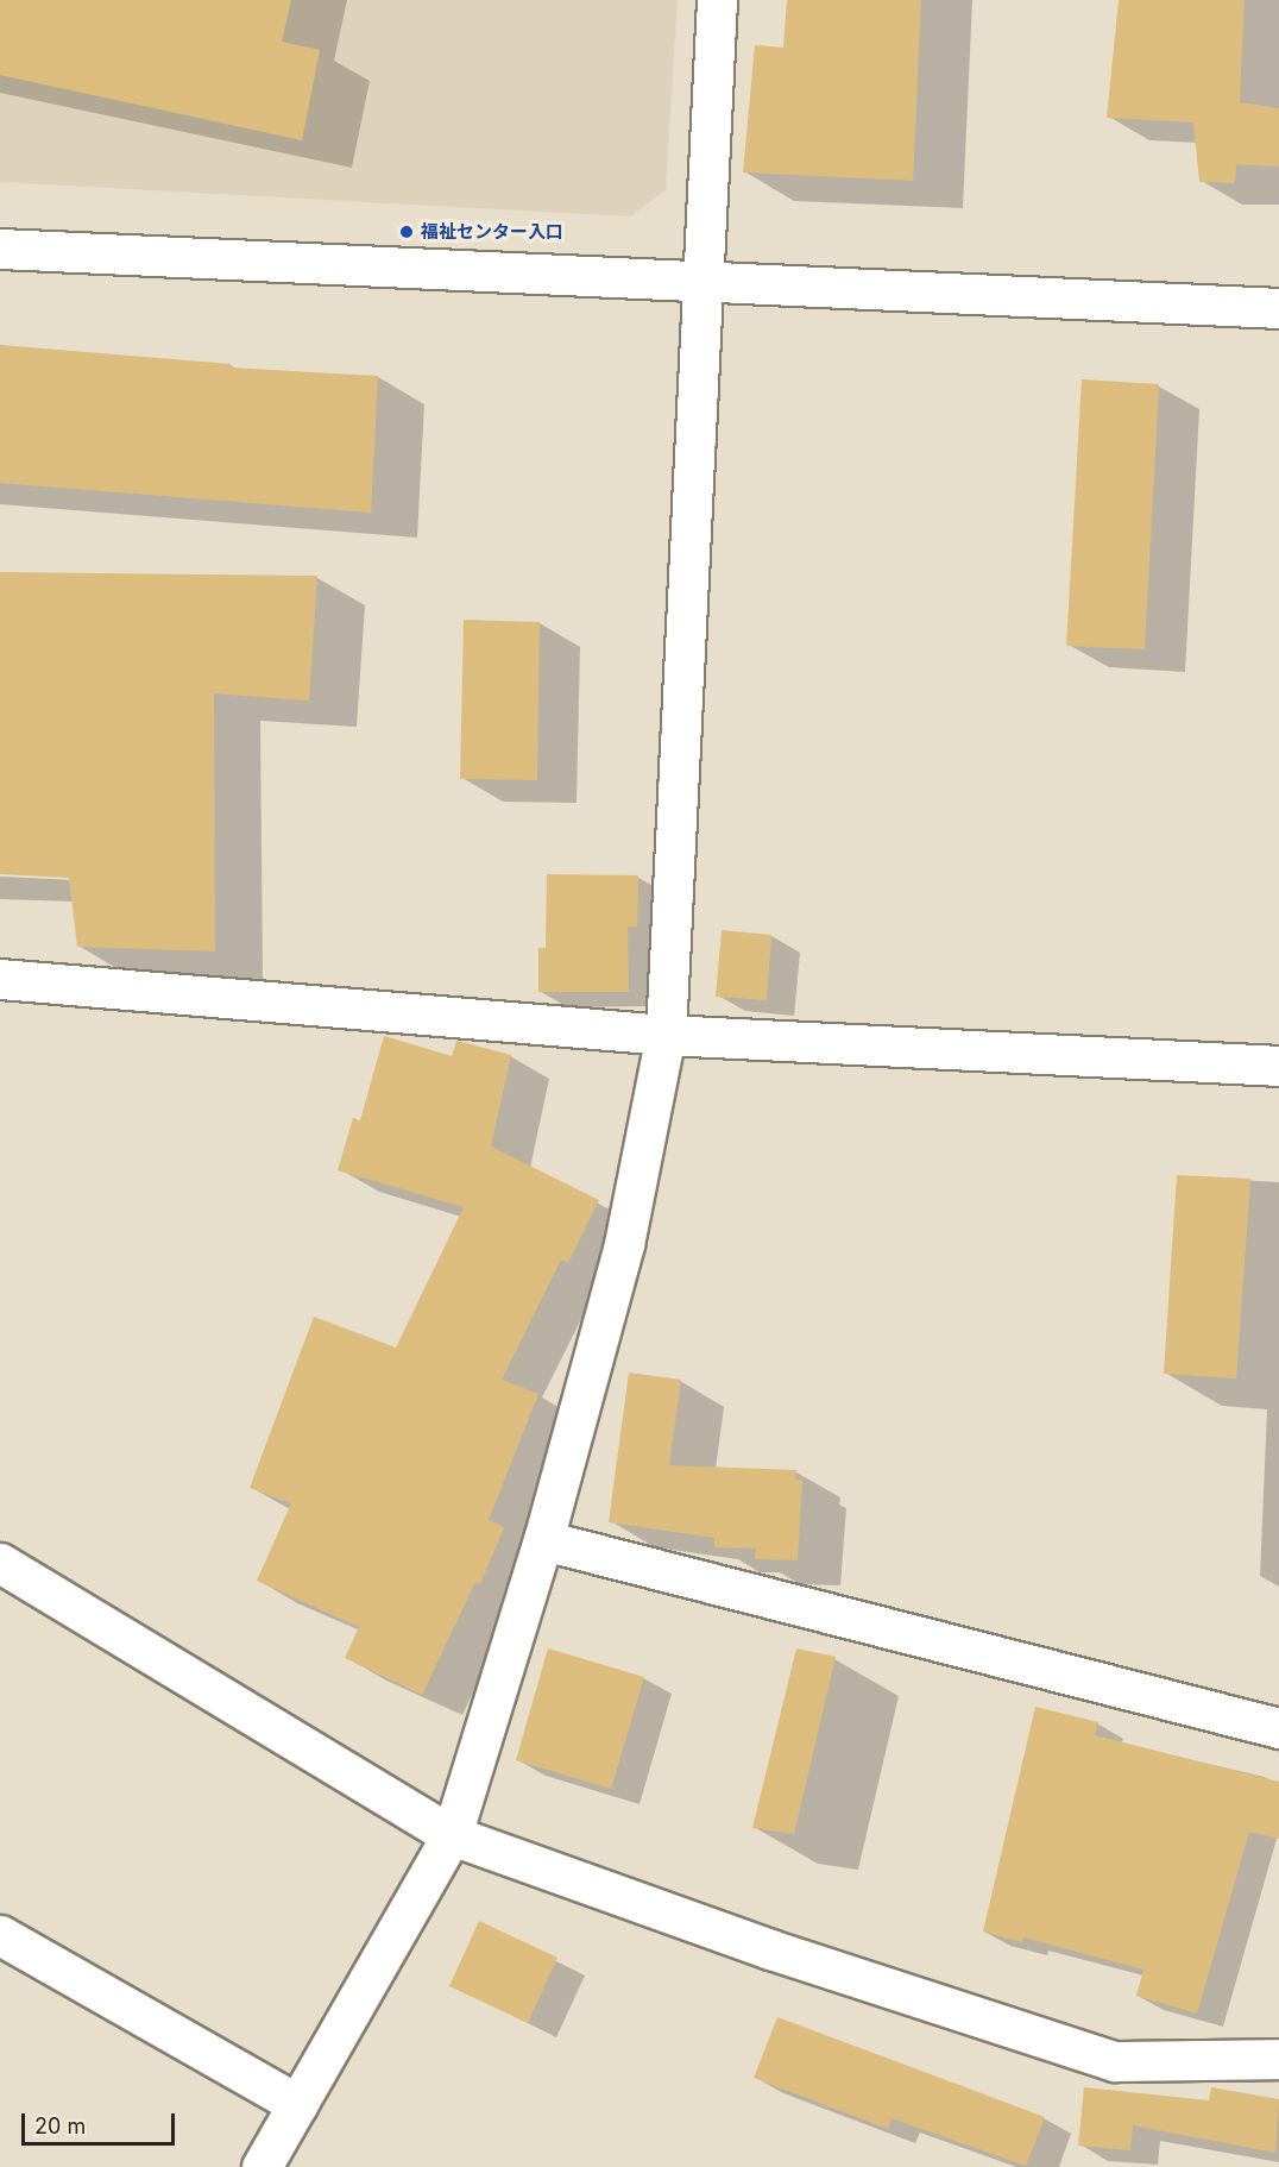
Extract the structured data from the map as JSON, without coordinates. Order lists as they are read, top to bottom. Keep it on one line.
{"places":["福祉センター入口"],"scale_bar":"20 m"}
